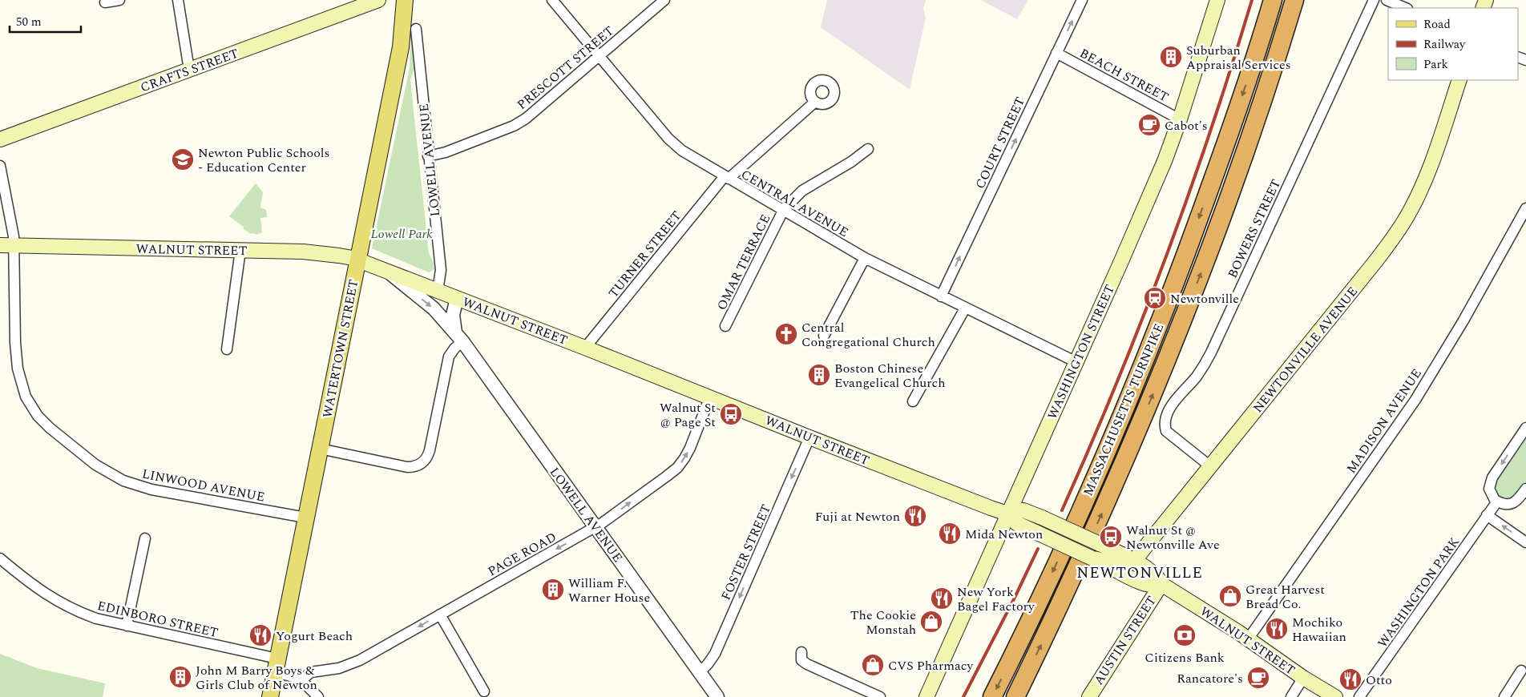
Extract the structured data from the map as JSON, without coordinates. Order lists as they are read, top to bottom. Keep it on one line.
{"streets":{"highway":["MASSACHUSETTS TURNPIKE"],"main road":["CRAFTS STREET","WALNUT STREET","WATERTOWN STREET","NEWTONVILLE AVENUE","WASHINGTON STREET","AUSTIN STREET"],"street":["PRESCOTT STREET","BEACH STREET","COURT STREET","LOWELL AVENUE","CENTRAL AVENUE","BOWERS STREET","TURNER STREET","OMAR TERRACE","MADISON AVENUE","LINWOOD AVENUE","FOSTER STREET","PAGE ROAD","WASHINGTON PARK","EDINBORO STREET"]},"crossings":[["PRESCOTT STREET","LOWELL AVENUE"],["PRESCOTT STREET","CENTRAL AVENUE"],["BEACH STREET","COURT STREET"],["BEACH STREET","WASHINGTON STREET"],["COURT STREET","CENTRAL AVENUE"],["LOWELL AVENUE","WALNUT STREET"],["LOWELL AVENUE","FOSTER STREET"],["LOWELL AVENUE","PAGE ROAD"],["CENTRAL AVENUE","TURNER STREET"],["CENTRAL AVENUE","OMAR TERRACE"],["CENTRAL AVENUE","WASHINGTON STREET"],["BOWERS STREET","NEWTONVILLE AVENUE"],["WALNUT STREET","TURNER STREET"],["WALNUT STREET","WATERTOWN STREET"],["WALNUT STREET","NEWTONVILLE AVENUE"],["WALNUT STREET","WASHINGTON STREET"],["WALNUT STREET","MADISON AVENUE"],["WALNUT STREET","LINWOOD AVENUE"],["WALNUT STREET","FOSTER STREET"],["WALNUT STREET","PAGE ROAD"],["WALNUT STREET","AUSTIN STREET"],["WATERTOWN STREET","LINWOOD AVENUE"],["WATERTOWN STREET","EDINBORO STREET"],["PAGE ROAD","EDINBORO STREET"]],"one_way":["COURT STREET","FOSTER STREET"],"districts":["NEWTONVILLE"],"parks":["Lowell Park"],"places":{"building":["Suburban Appraisal Services","Boston Chinese Evangelical Church","William F. Warner House","John M Barry Boys & Girls Club of Newton"],"cafe":["Cabot's","Rancatore's"],"school or university":["Newton Public Schools - Education Center"],"station":["Newtonville"],"church":["Central Congregational Church"],"bus stop":["Walnut St @ Page St","Walnut St @ Newtonville Ave"],"restaurant":["Fuji at Newton","Mida Newton","New York Bagel Factory","Mochiko Hawaiian","Yogurt Beach","Otto"],"shop":["Great Harvest Bread Co.","The Cookie Monstah","CVS Pharmacy"],"bank":["Citizens Bank"]},"legend":["Road","Railway","Park"],"scale_bar":"50 m"}
